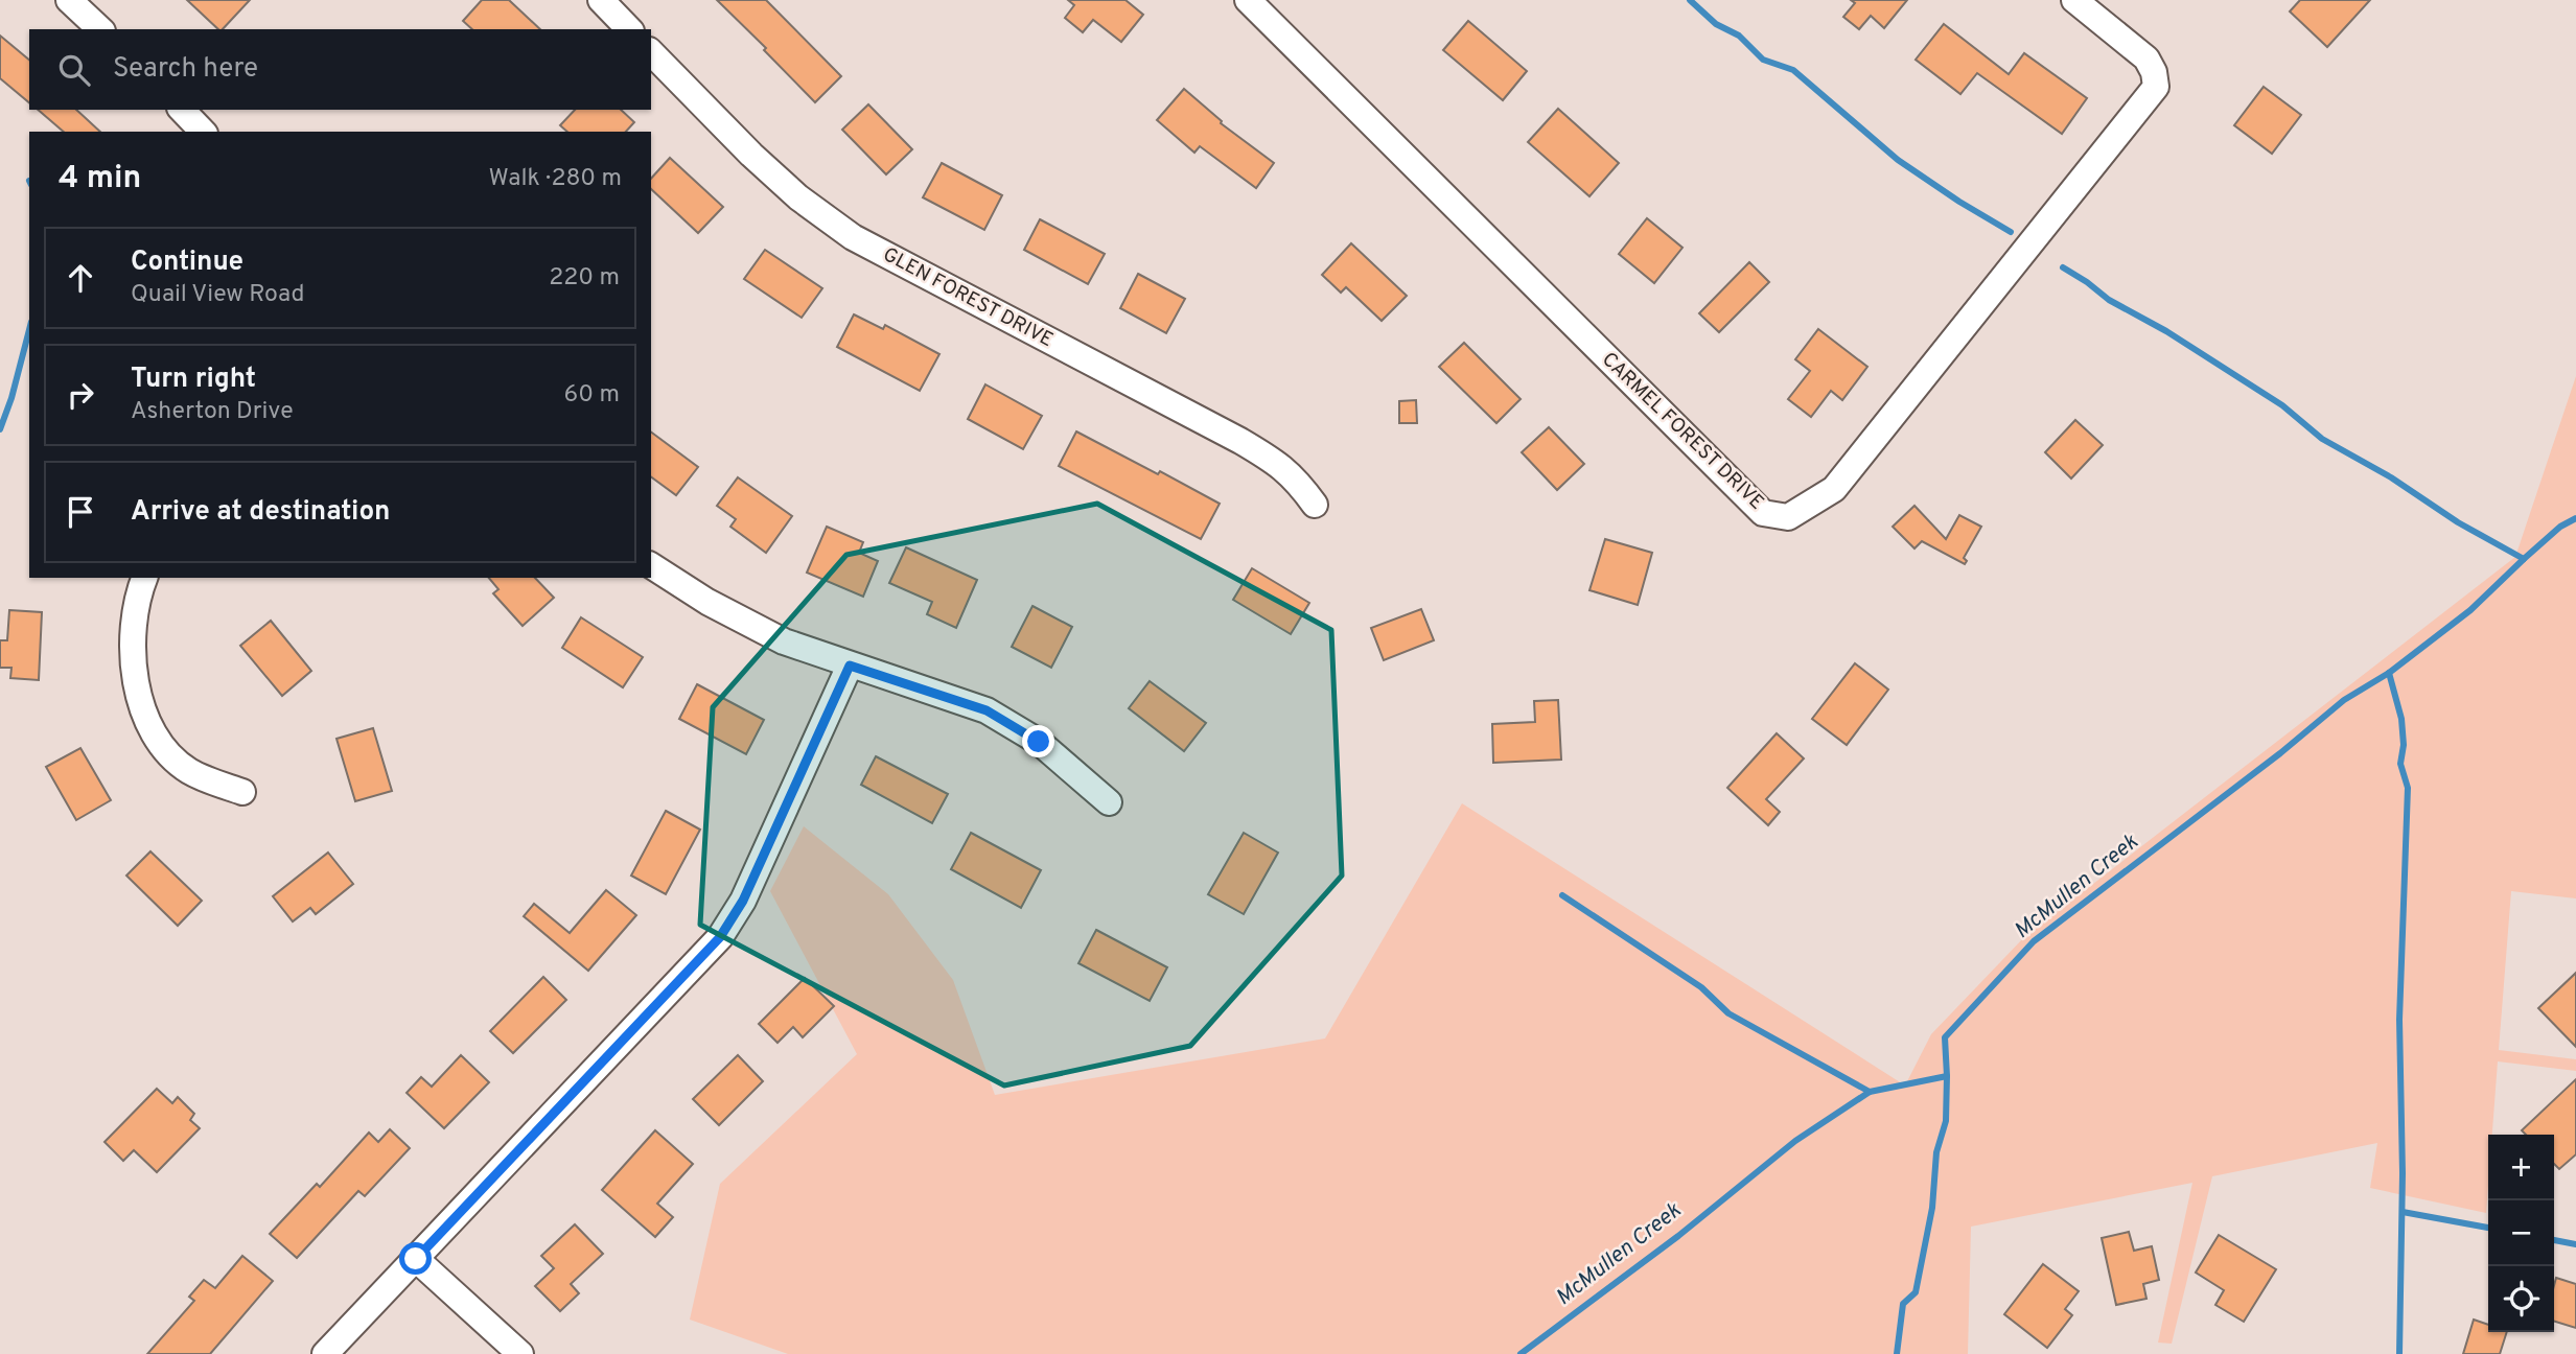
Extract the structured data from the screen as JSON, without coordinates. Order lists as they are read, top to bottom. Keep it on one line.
{"streets":{"street":["GLEN FOREST DRIVE","CARMEL FOREST DRIVE"]},"water":["McMullen Creek"],"page":{"search":"Search here","heading":["4 min","Walk · 280 m"],"list":[["Continue","Quail View Road","220 m"],["Turn right","Asherton Drive","60 m"],"Arrive at destination"],"map_buttons":["+","−"]}}
